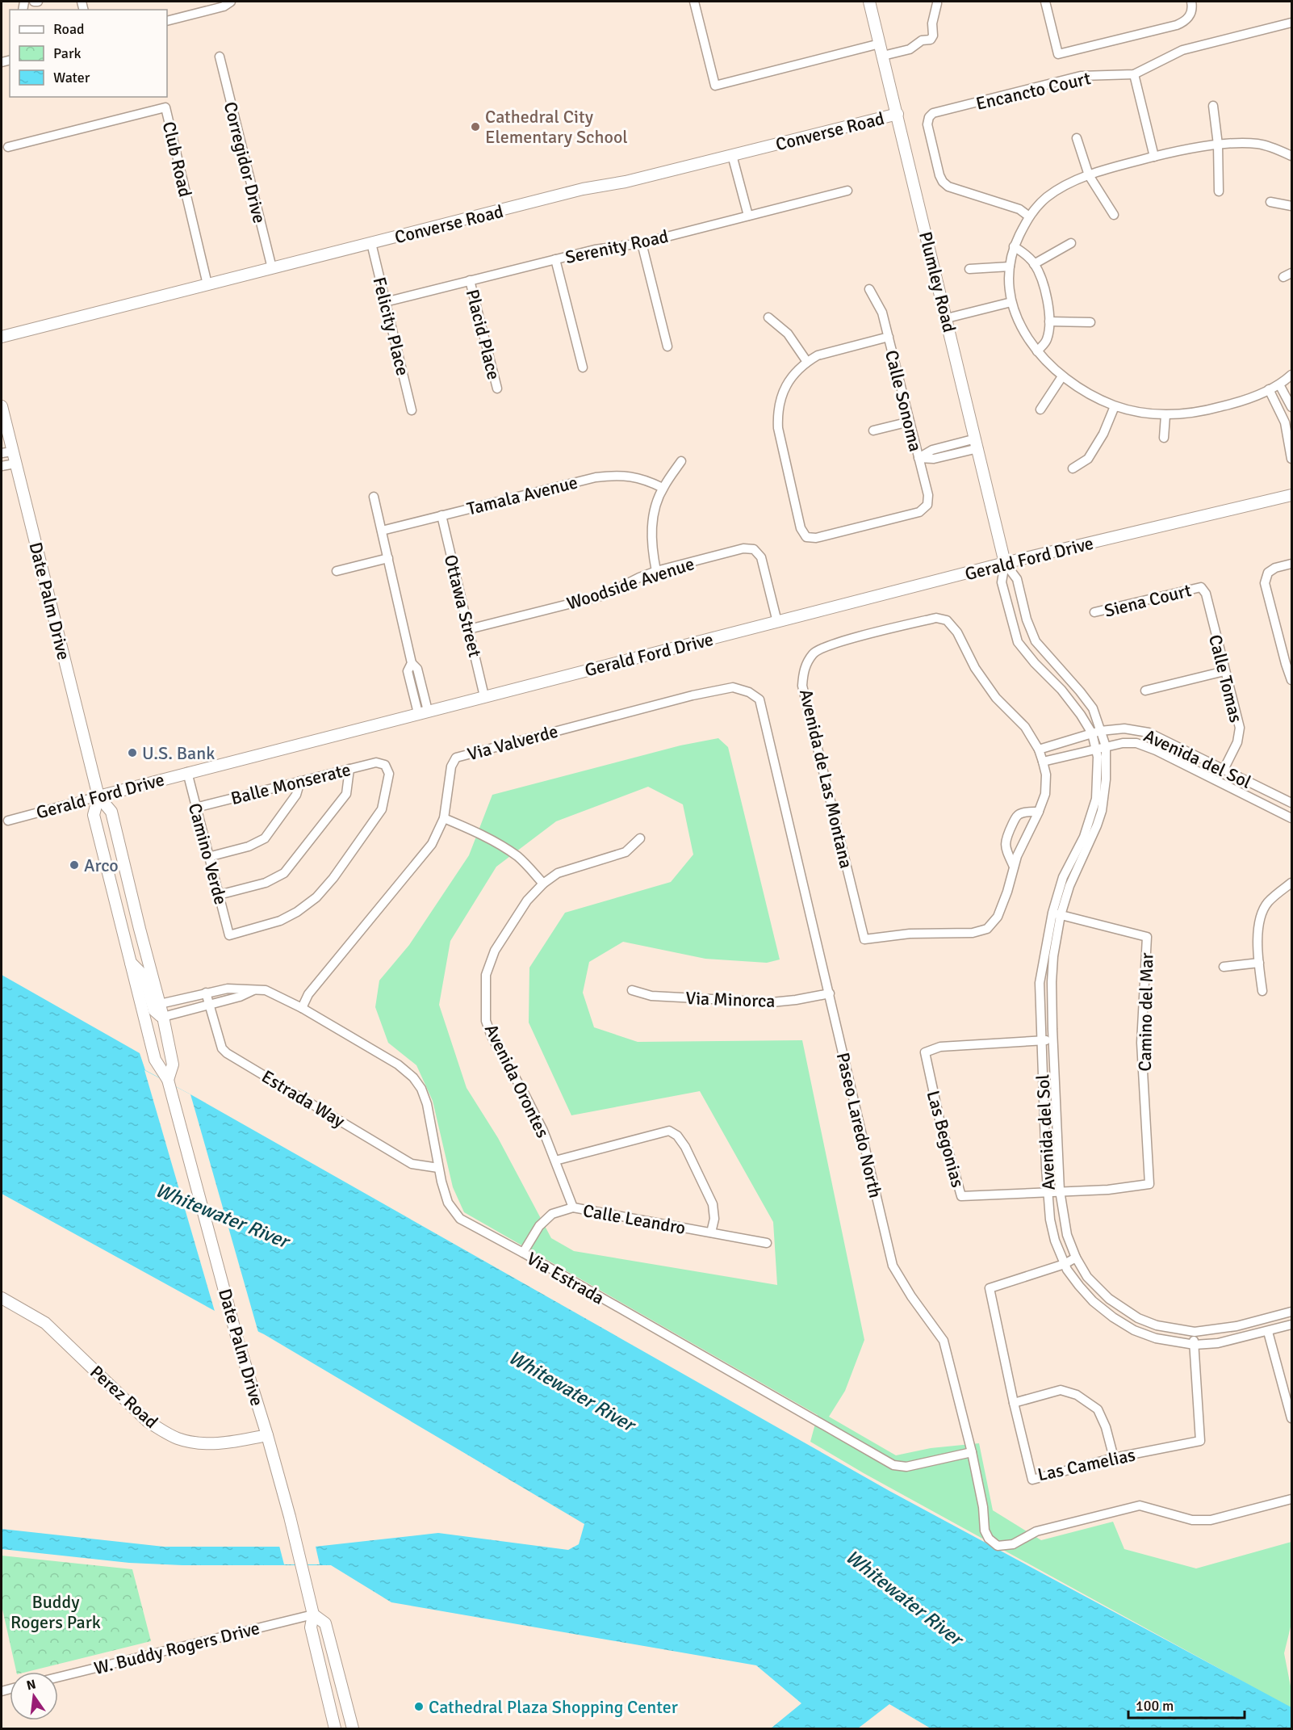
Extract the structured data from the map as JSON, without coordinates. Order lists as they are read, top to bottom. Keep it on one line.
{"streets":{"main road":["Converse Road","Plumley Road","Gerald Ford Drive","Date Palm Drive","Perez Road"],"street":["Encancto Court","Club Road","Corregidor Drive","Serenity Road","Felicity Place","Placid Place","Calle Sonoma","Tamala Avenue","Woodside Avenue","Siena Court","Ottawa Street","Calle Tomas","Via Valverde","Avenida del Sol","Avenida de Las Montana","Balle Monserate","Camino Verde","Via Minorca","Camino del Mar","Avenida Orontes","Estrada Way","Paseo Laredo North","Las Begonias","Calle Leandro","Via Estrada","Las Camelias","W. Buddy Rogers Drive"]},"crossings":[["Converse Road","Club Road"],["Converse Road","Corregidor Drive"],["Converse Road","Plumley Road"],["Converse Road","Felicity Place"],["Serenity Road","Felicity Place"],["Serenity Road","Placid Place"],["Plumley Road","Gerald Ford Drive"],["Plumley Road","Avenida del Sol"],["Tamala Avenue","Ottawa Street"],["Gerald Ford Drive","Woodside Avenue"],["Gerald Ford Drive","Date Palm Drive"],["Gerald Ford Drive","Ottawa Street"],["Gerald Ford Drive","Avenida del Sol"],["Gerald Ford Drive","Camino Verde"],["Woodside Avenue","Ottawa Street"],["Siena Court","Calle Tomas"],["Date Palm Drive","Via Estrada"],["Date Palm Drive","Perez Road"],["Date Palm Drive","W. Buddy Rogers Drive"],["Calle Tomas","Avenida del Sol"],["Via Valverde","Paseo Laredo North"],["Via Valverde","Via Estrada"],["Avenida del Sol","Avenida de Las Montana"],["Avenida del Sol","Camino del Mar"],["Avenida del Sol","Las Begonias"],["Avenida del Sol","Las Camelias"],["Balle Monserate","Camino Verde"],["Via Minorca","Paseo Laredo North"],["Camino del Mar","Las Begonias"],["Avenida Orontes","Calle Leandro"],["Estrada Way","Via Estrada"],["Paseo Laredo North","Via Estrada"],["Calle Leandro","Via Estrada"]],"water":["Whitewater River"],"parks":["Buddy Rogers Park"],"places":["Cathedral City Elementary School","U.S. Bank","Arco","Cathedral Plaza Shopping Center"],"legend":["Road","Park","Water"],"scale_bar":"100 m","north":"top"}
